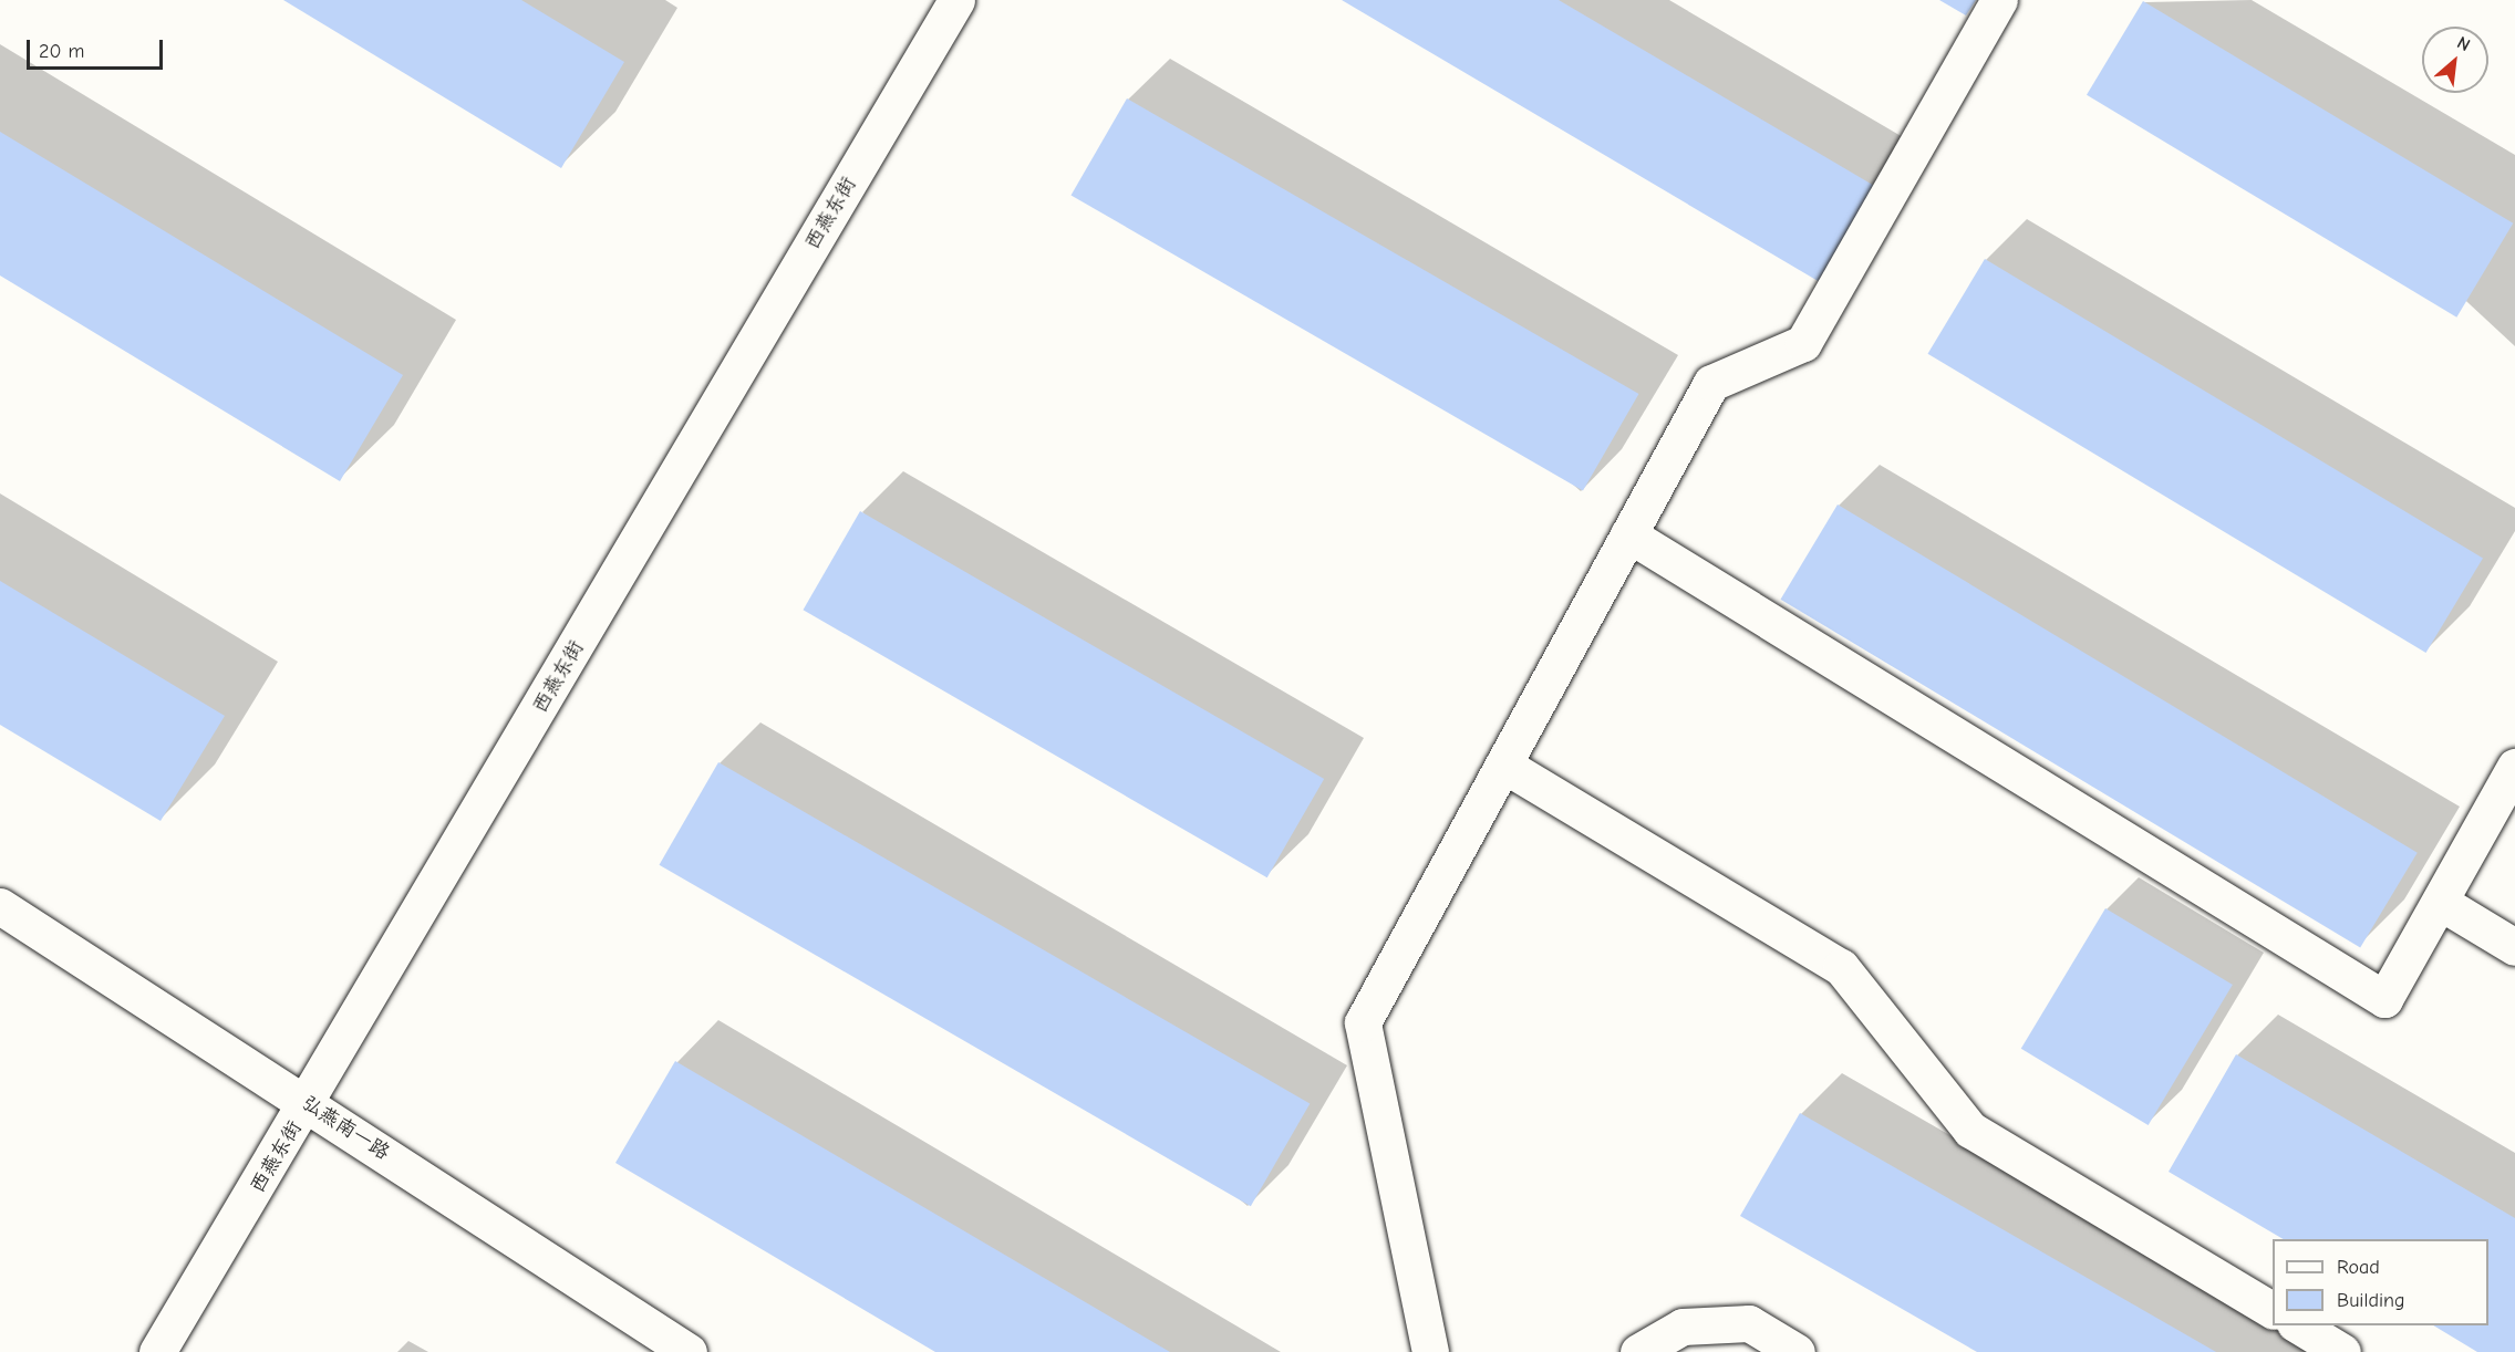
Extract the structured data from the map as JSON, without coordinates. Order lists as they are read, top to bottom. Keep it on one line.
{"streets":{"street":["西燕东街","弘燕南一路"]},"crossings":[["西燕东街","弘燕南一路"]],"legend":["Road","Building"],"scale_bar":"20 m","north":"top right"}
